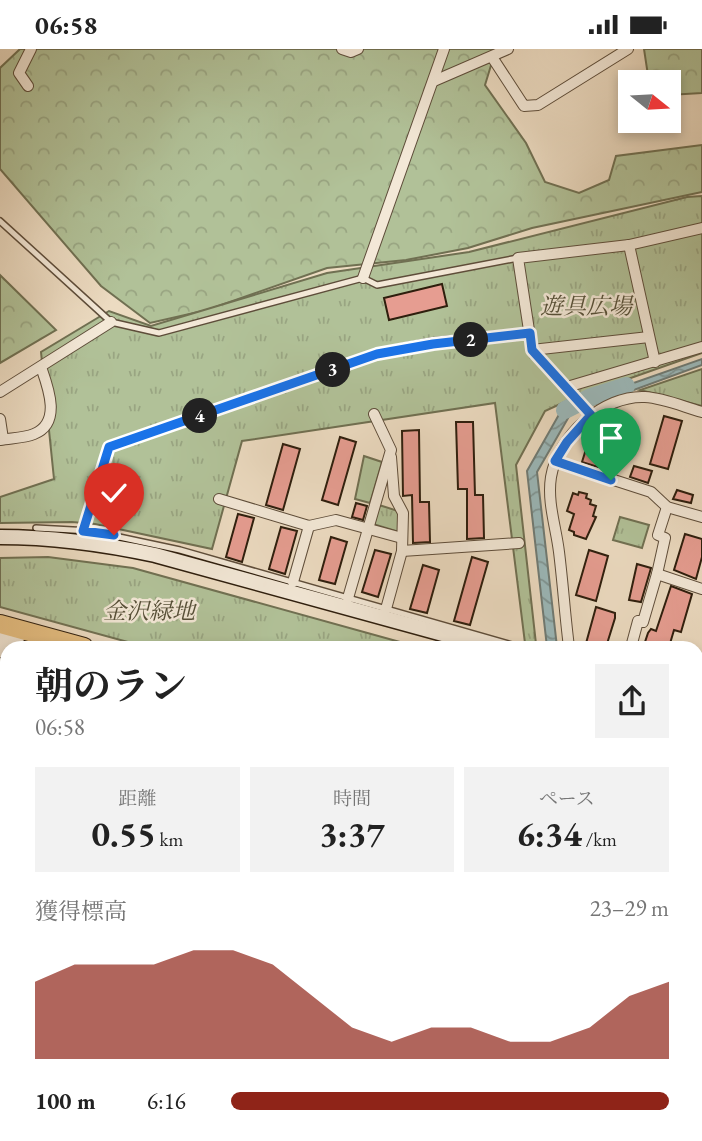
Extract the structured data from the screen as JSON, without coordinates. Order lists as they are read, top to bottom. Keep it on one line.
{"parks":["遊具広場","金沢緑地"],"north":"right","page":{"status":"06:58","pins":["2","3","4"],"heading":["朝のラン","06:58"],"stats":[["距離","0.55 km"],["時間","3:37"],["ペース","6:34 /km"]],"chart":["獲得標高","23–29 m"],"list":[{"name":"100 m","note":"6:16"}]}}
